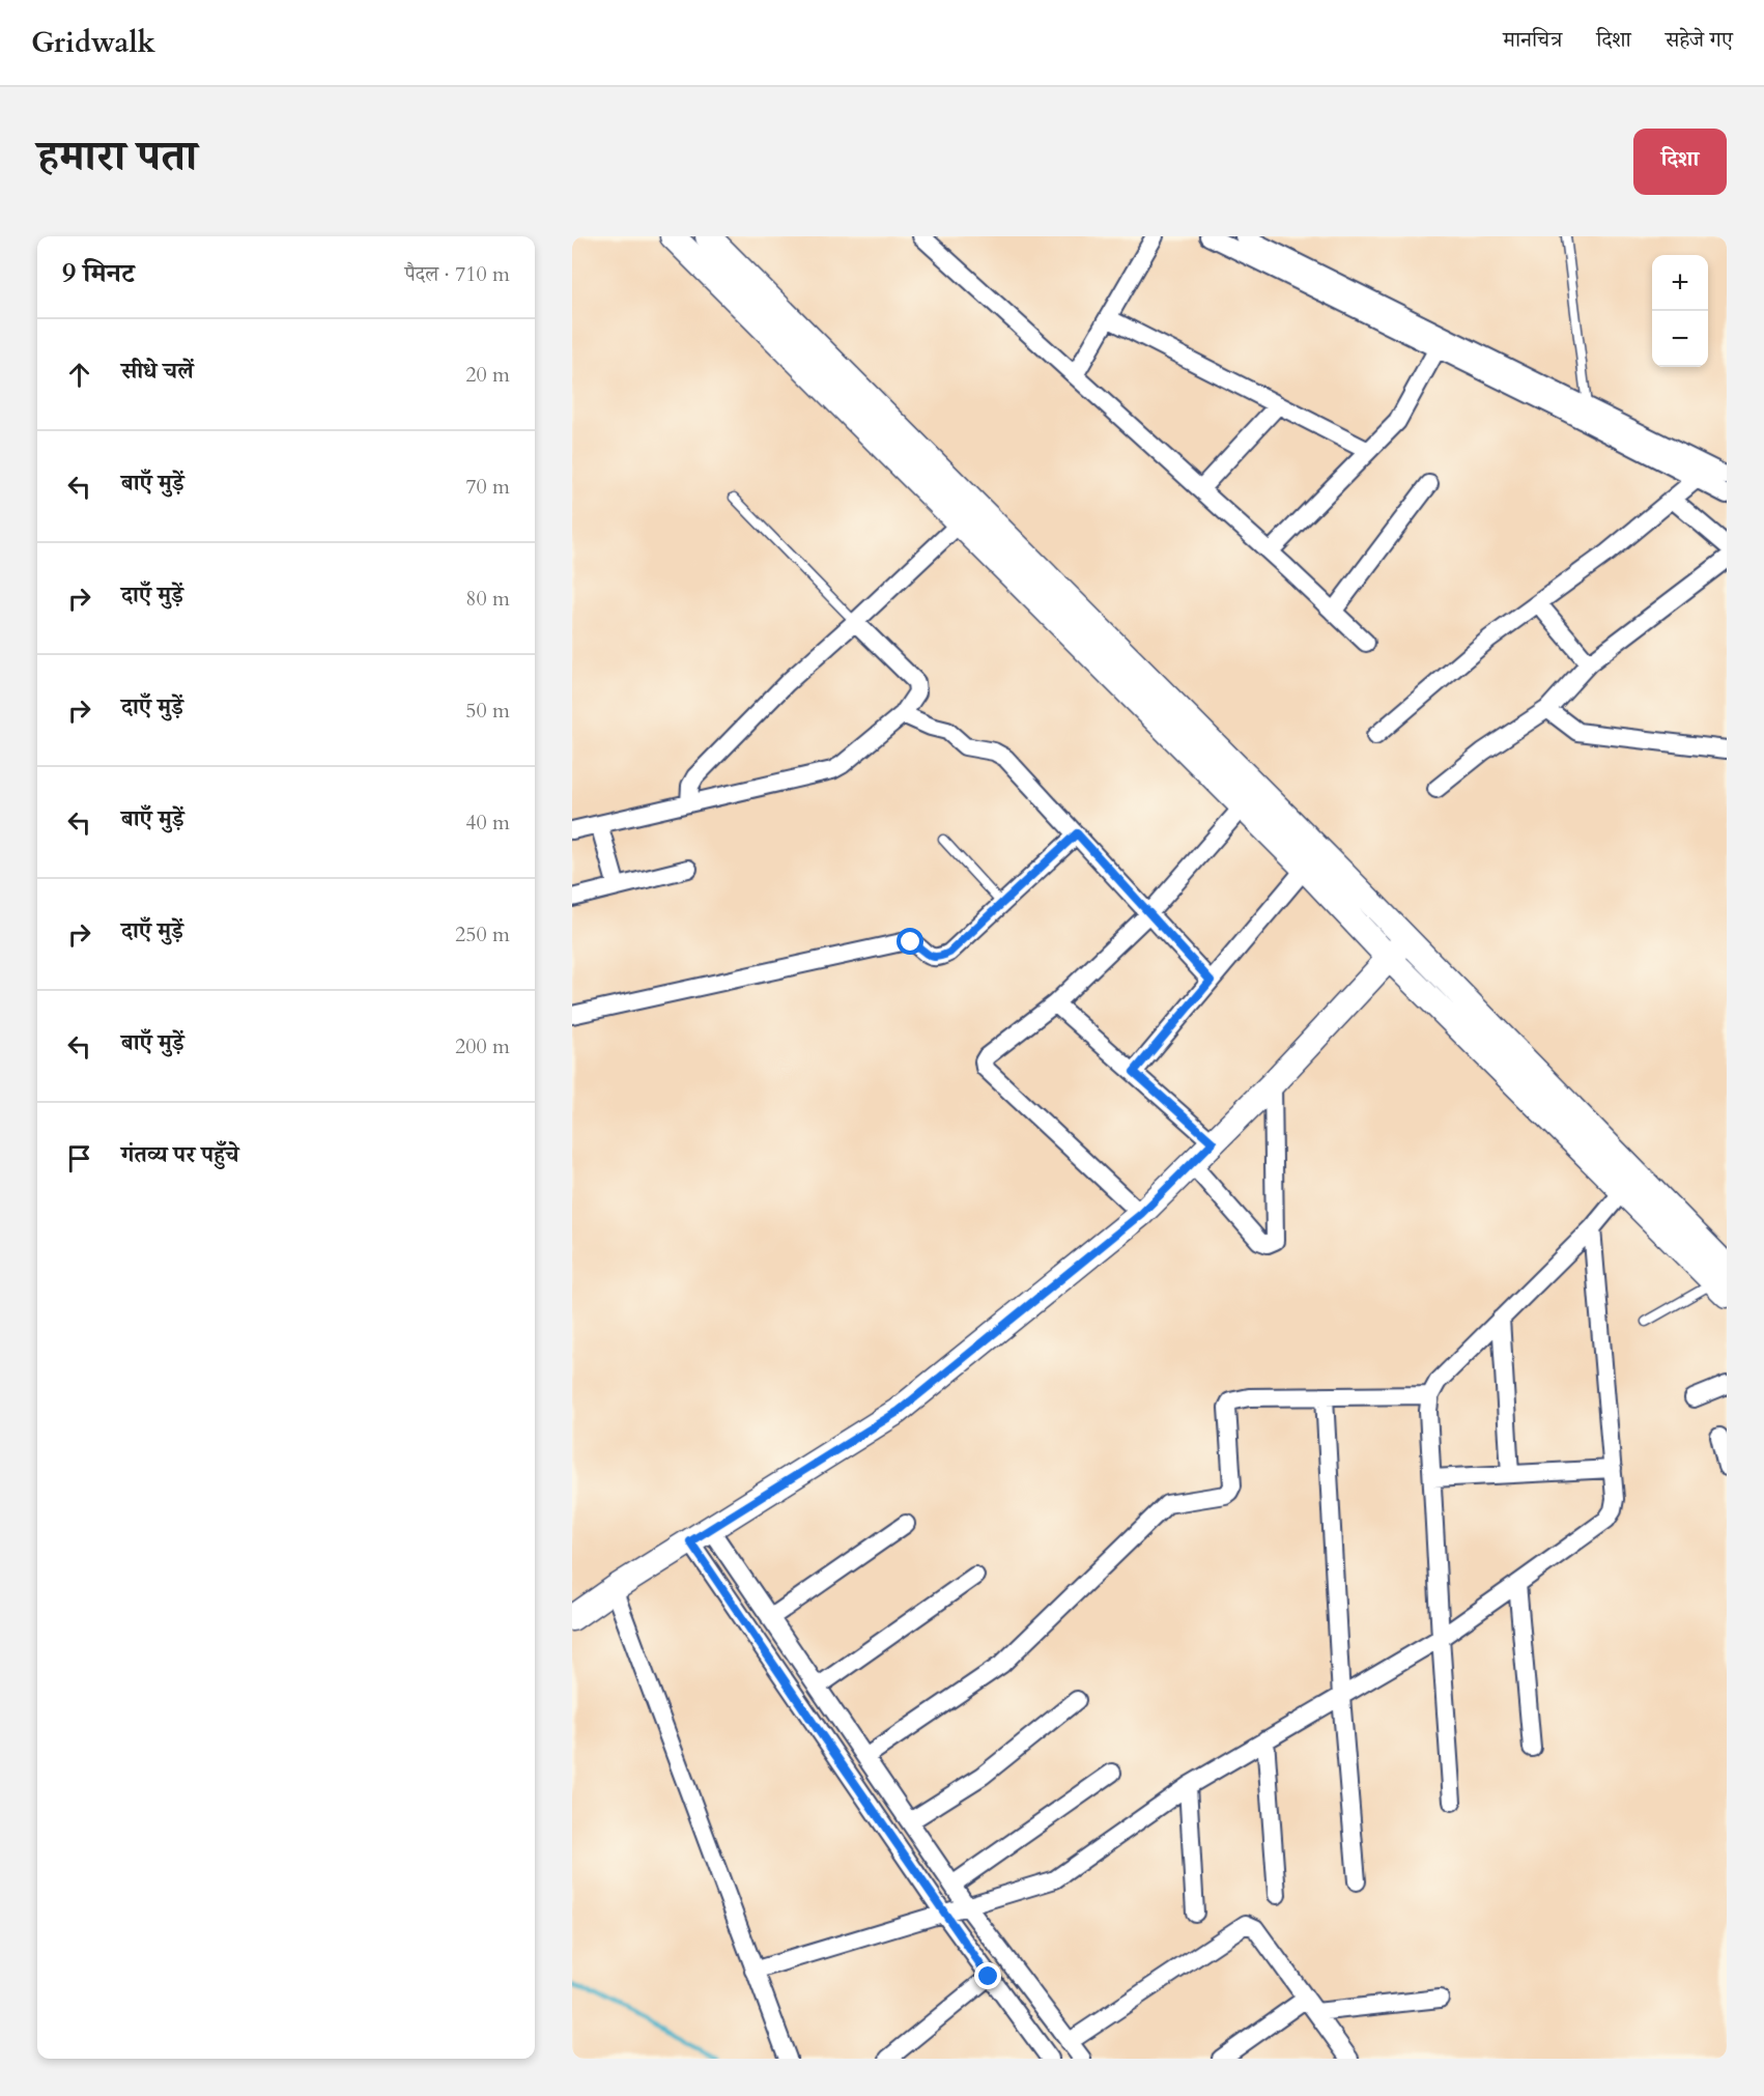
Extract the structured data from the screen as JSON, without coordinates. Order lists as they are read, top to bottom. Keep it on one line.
{"page":{"header":"Gridwalk","nav":["मानचित्र","दिशा","सहेजे गए"],"title":"हमारा पता","buttons":"दिशा","heading":["9 मिनट","पैदल · 710 m"],"map_buttons":["+","−"],"list":[["सीधे चलें","20 m"],["बाएँ मुड़ें","70 m"],["दाएँ मुड़ें","80 m"],["दाएँ मुड़ें","50 m"],["बाएँ मुड़ें","40 m"],["दाएँ मुड़ें","250 m"],["बाएँ मुड़ें","200 m"],"गंतव्य पर पहुँचे"]}}
